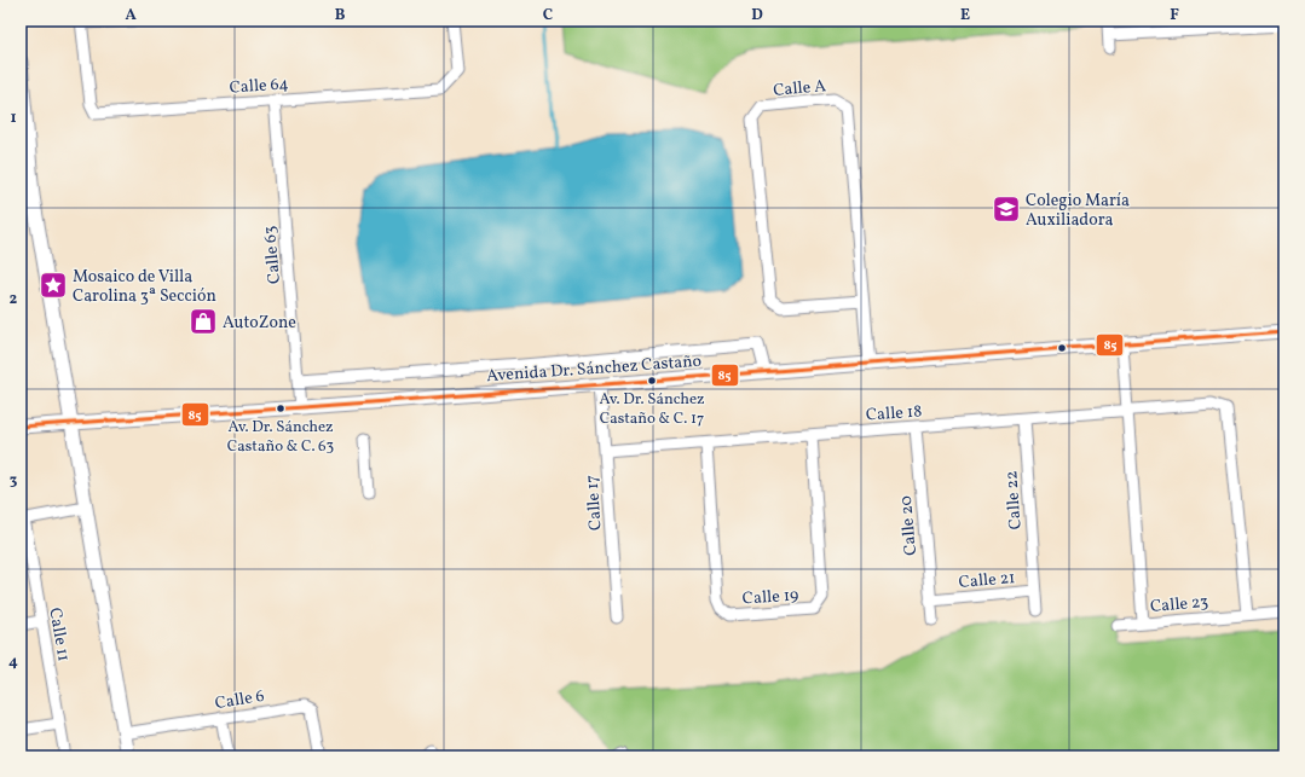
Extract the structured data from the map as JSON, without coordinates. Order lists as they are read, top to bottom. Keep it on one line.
{"streets":{"street":["Calle 64","Calle A","Calle 63","Avenida Dr. Sánchez Castaño","Calle 18","Calle 22","Calle 17","Calle 20","Calle 21","Calle 19","Calle 23","Calle 11","Calle 6"]},"crossings":[["Calle 64","Calle 63"],["Calle A","Avenida Dr. Sánchez Castaño"],["Calle 63","Avenida Dr. Sánchez Castaño"],["Avenida Dr. Sánchez Castaño","Calle 17"],["Avenida Dr. Sánchez Castaño","Calle 23"],["Calle 18","Calle 22"],["Calle 18","Calle 17"],["Calle 18","Calle 20"],["Calle 18","Calle 19"],["Calle 18","Calle 23"],["Calle 22","Calle 21"],["Calle 20","Calle 21"]],"places":{"school or university":["Colegio María Auxiliadora"],"place":["Mosaico de Villa Carolina 3ª Sección"],"shop":["AutoZone"],"other":["Av. Dr. Sánchez Castaño & C. 17","Av. Dr. Sánchez Castaño & C. 63"]},"lines":["transit line 85"],"grid":{"columns":["A","B","C","D","E","F"],"rows":["1","2","3","4"]}}
